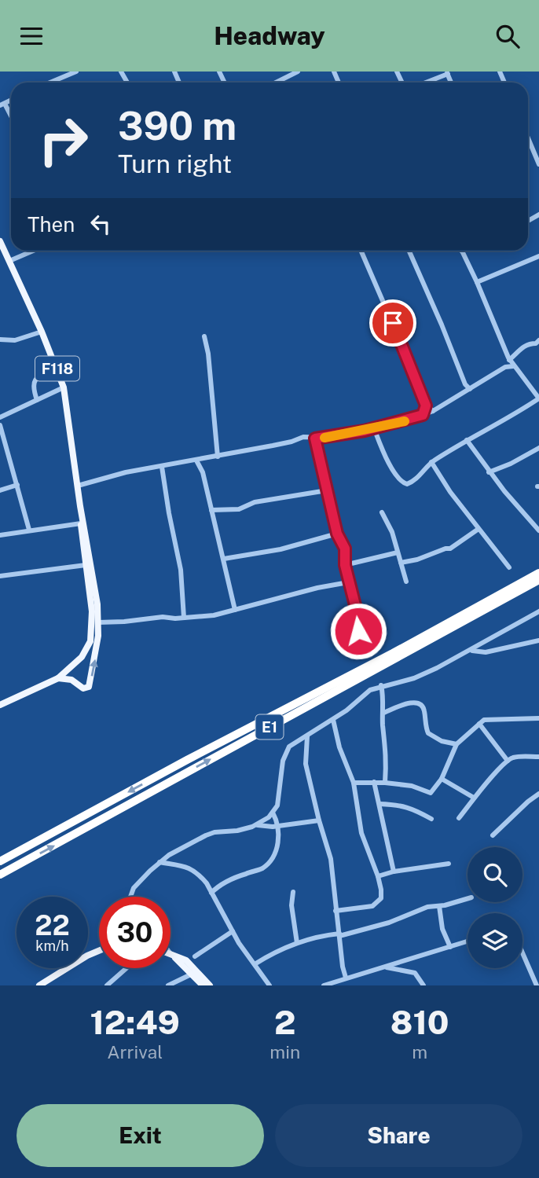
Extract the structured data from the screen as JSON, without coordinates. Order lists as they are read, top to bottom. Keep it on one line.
{"streets":{"highway":["E1"],"main road":["F118"]},"page":{"header":"Headway","turn":["390 m","Turn right"],"then":"Then","speed":"22 km/h","limit":"30","eta":["12:49","Arrival","2","min","810","m"],"buttons":["Exit","Share"]}}
